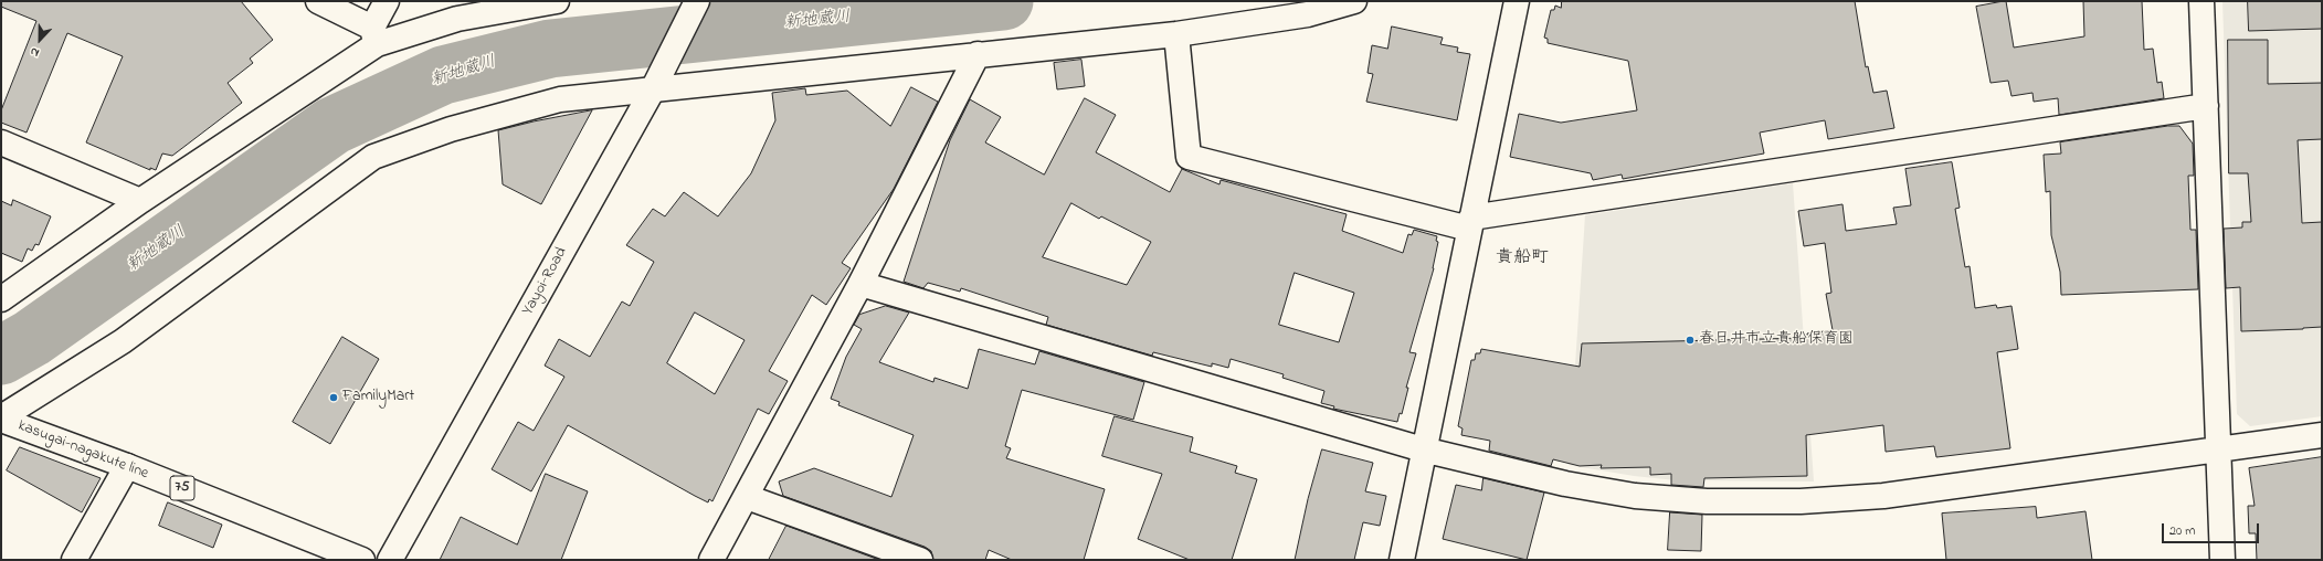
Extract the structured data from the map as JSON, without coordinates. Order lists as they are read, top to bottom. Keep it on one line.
{"streets":{"street":["Yayoi-Road","kasugai-nagakute line","75"]},"districts":["貴船町"],"water":["新地蔵川"],"places":["春日井市立貴船保育園","FamilyMart"],"scale_bar":"20 m","north":"bottom"}
